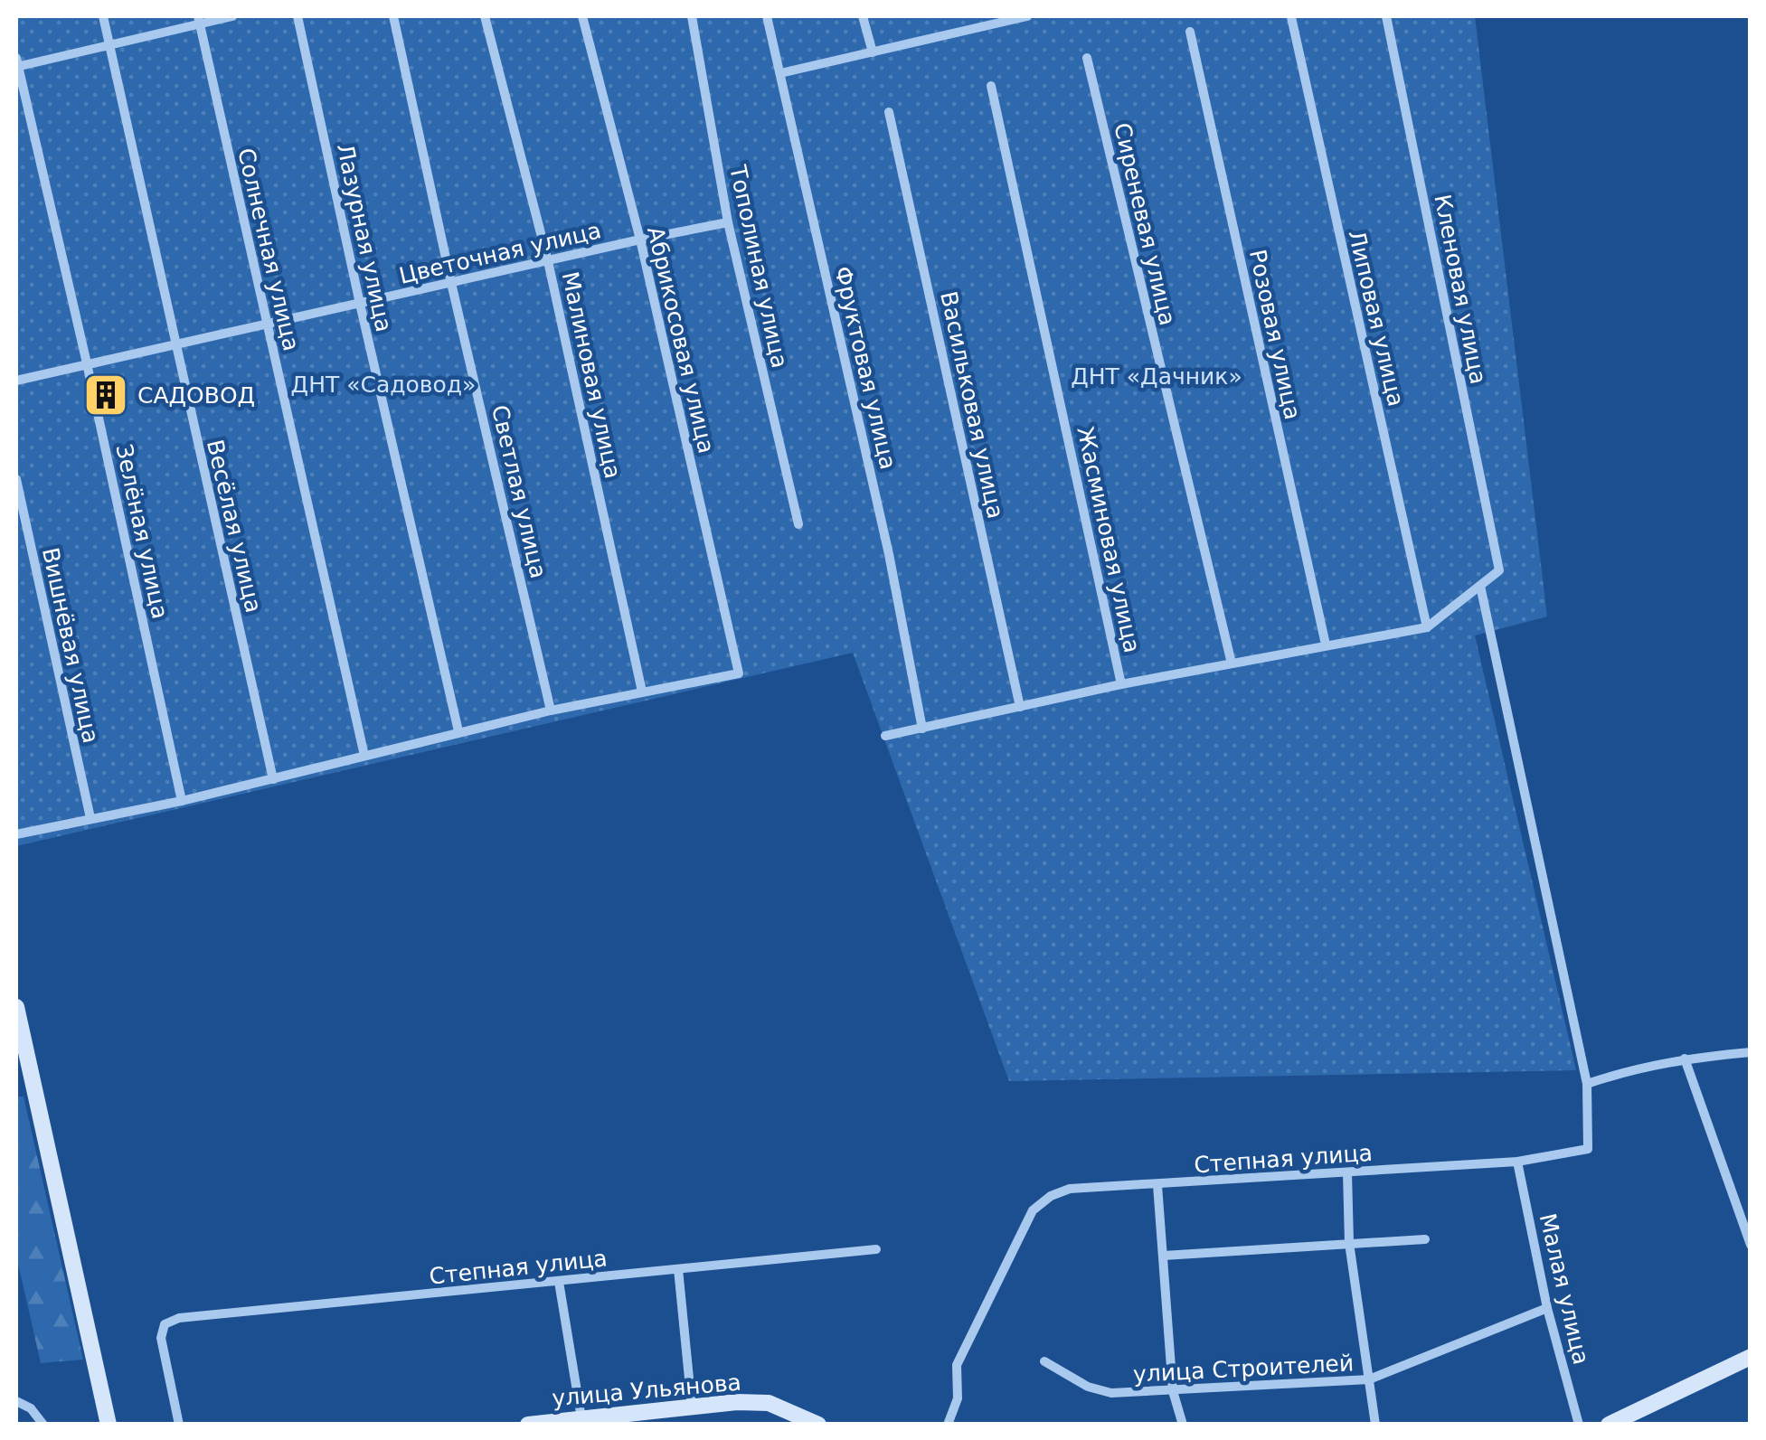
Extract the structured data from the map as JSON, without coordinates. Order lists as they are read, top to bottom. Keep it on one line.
{"streets":{"street":["Сиреневая улица","Лазурная улица","Солнечная улица","Цветочная улица","Тополиная улица","Кленовая улица","Липовая улица","Розовая улица","Абрикосовая улица","Фруктовая улица","Малиновая улица","Васильковая улица","Светлая улица","Весёлая улица","Зелёная улица","Жасминовая улица","Вишнёвая улица","Степная улица","Малая улица","улица Строителей","улица Ульянова"]},"crossings":[["Лазурная улица","Цветочная улица"],["Солнечная улица","Цветочная улица"],["Цветочная улица","Тополиная улица"],["Цветочная улица","Абрикосовая улица"],["Цветочная улица","Малиновая улица"],["Цветочная улица","Светлая улица"],["Цветочная улица","Весёлая улица"],["Цветочная улица","Зелёная улица"],["Абрикосовая улица","Малиновая улица"],["Степная улица","Малая улица"],["Малая улица","улица Строителей"]],"parks":["ДНТ «Дачник»","ДНТ «Садовод»"],"places":{"building":["САДОВОД"]}}
